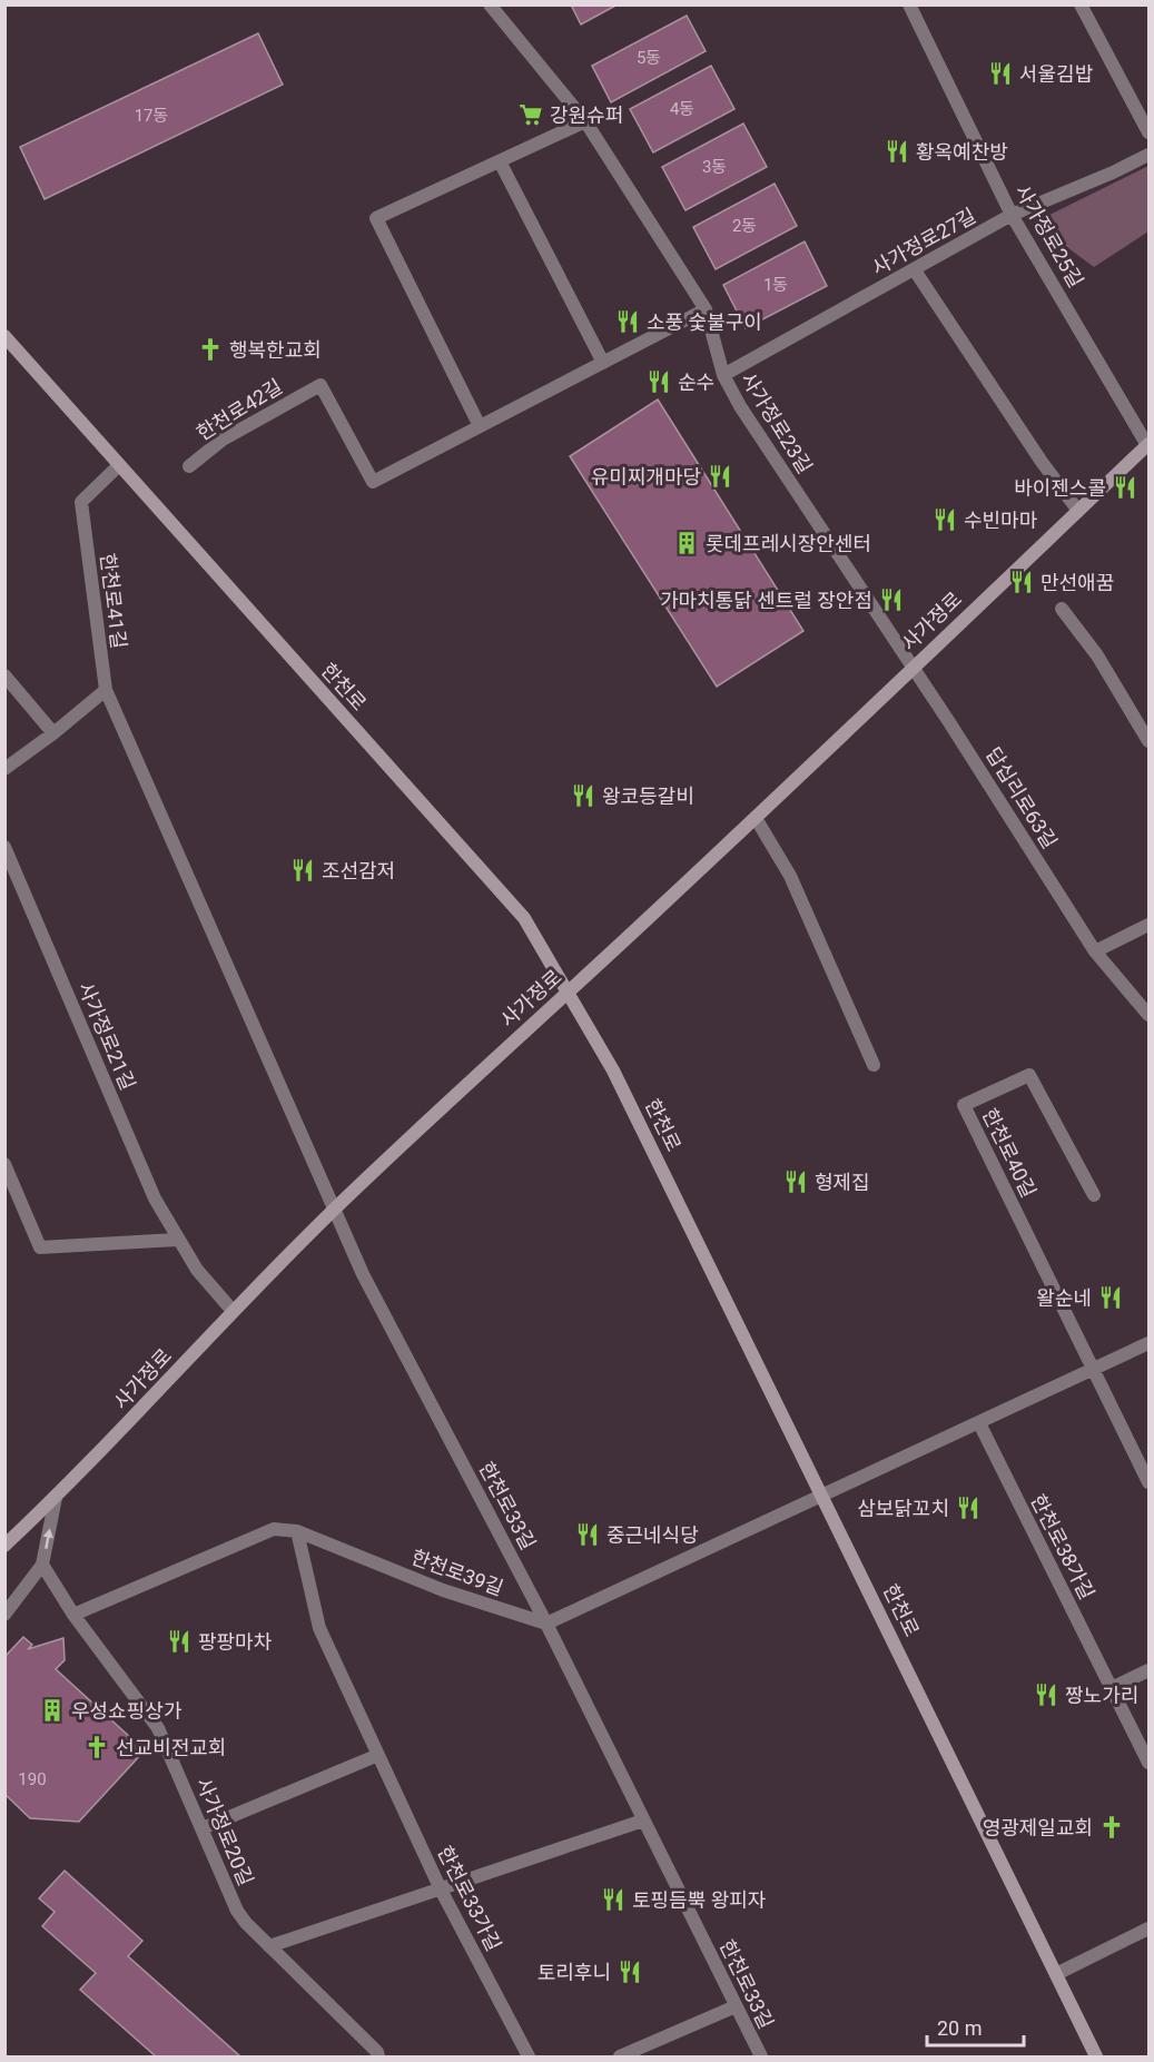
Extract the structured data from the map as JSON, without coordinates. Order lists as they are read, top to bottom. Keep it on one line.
{"streets":{"main road":["사가정로","한천로"],"street":["사가정로25길","사가정로27길","한천로42길","사가정로23길","한천로41길","답십리로63길","사가정로21길","한천로40길","한천로33길","한천로38가길","한천로39길","사가정로20길","한천로33가길"]},"crossings":[["사가정로25길","사가정로27길"],["사가정로25길","사가정로"],["사가정로27길","사가정로23길"],["한천로42길","사가정로23길"],["사가정로23길","사가정로"],["사가정로23길","답십리로63길"],["한천로41길","한천로"],["사가정로","한천로"],["사가정로","답십리로63길"],["사가정로","사가정로21길"],["사가정로","한천로33길"],["한천로33길","한천로39길"],["한천로39길","사가정로20길"],["한천로39길","한천로33가길"]],"places":{"restaurant":["서울김밥","황옥예찬방","소풍 숯불구이","순수","유미찌개마당","바이젠스콜","수빈마마","만선애꿈","가마치통닭 센트럴 장안점","왕코등갈비","조선감저","형제집","왈순네","삼보닭꼬치","중근네식당","팡팡마차","짱노가리","토핑듬뿍 왕피자","토리후니"],"supermarket":["강원슈퍼"],"church":["행복한교회","선교비전교회","영광제일교회"],"building":["롯데프레시장안센터","우성쇼핑상가"]},"house_numbers":["5동","4동","17동","3동","2동","1동","190"],"scale_bar":"20 m"}
